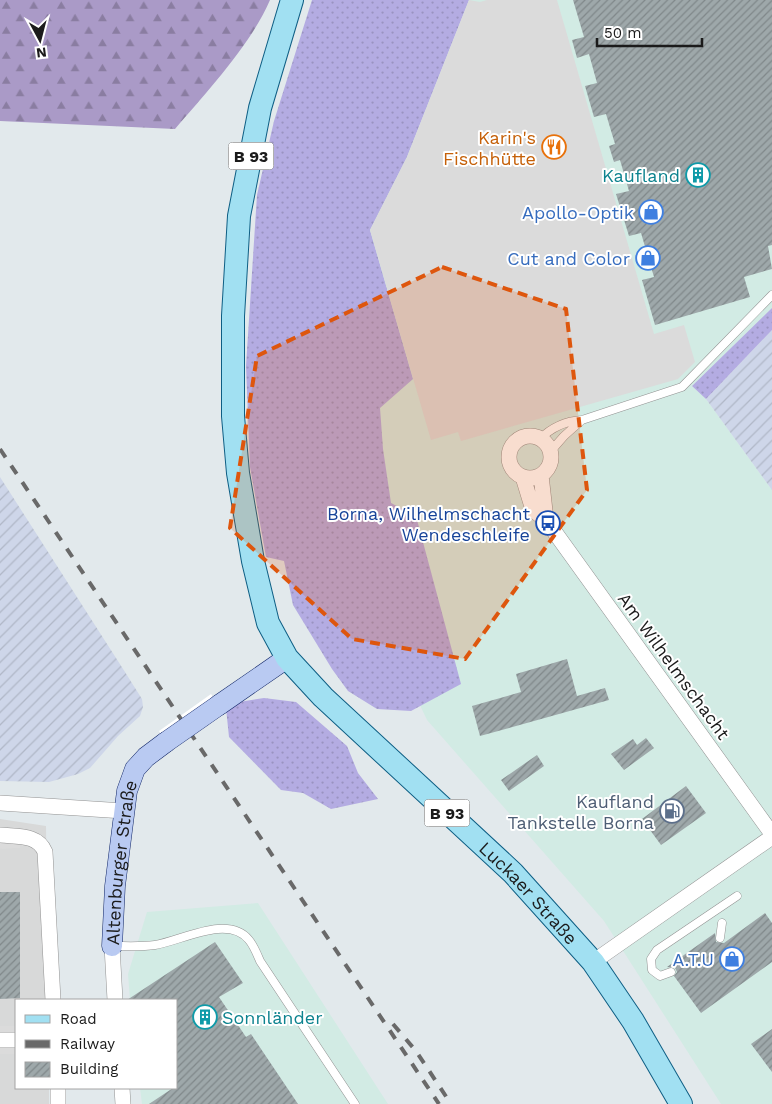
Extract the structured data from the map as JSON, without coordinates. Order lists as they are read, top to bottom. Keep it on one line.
{"streets":{"main road":["B 93","Luckaer Straße"],"street":["Am Wilhelmschacht","Altenburger Straße"]},"crossings":[["Am Wilhelmschacht","Luckaer Straße"],["Altenburger Straße","Luckaer Straße"]],"places":{"restaurant":["Karin's Fischhütte"],"building":["Kaufland","Sonnländer"],"shop":["Apollo-Optik","Cut and Color","A.T.U"],"bus stop":["Borna, Wilhelmschacht Wendeschleife"],"fuel station":["Kaufland Tankstelle Borna"]},"legend":["Road","Railway","Building"],"scale_bar":"50 m","north":"bottom"}
